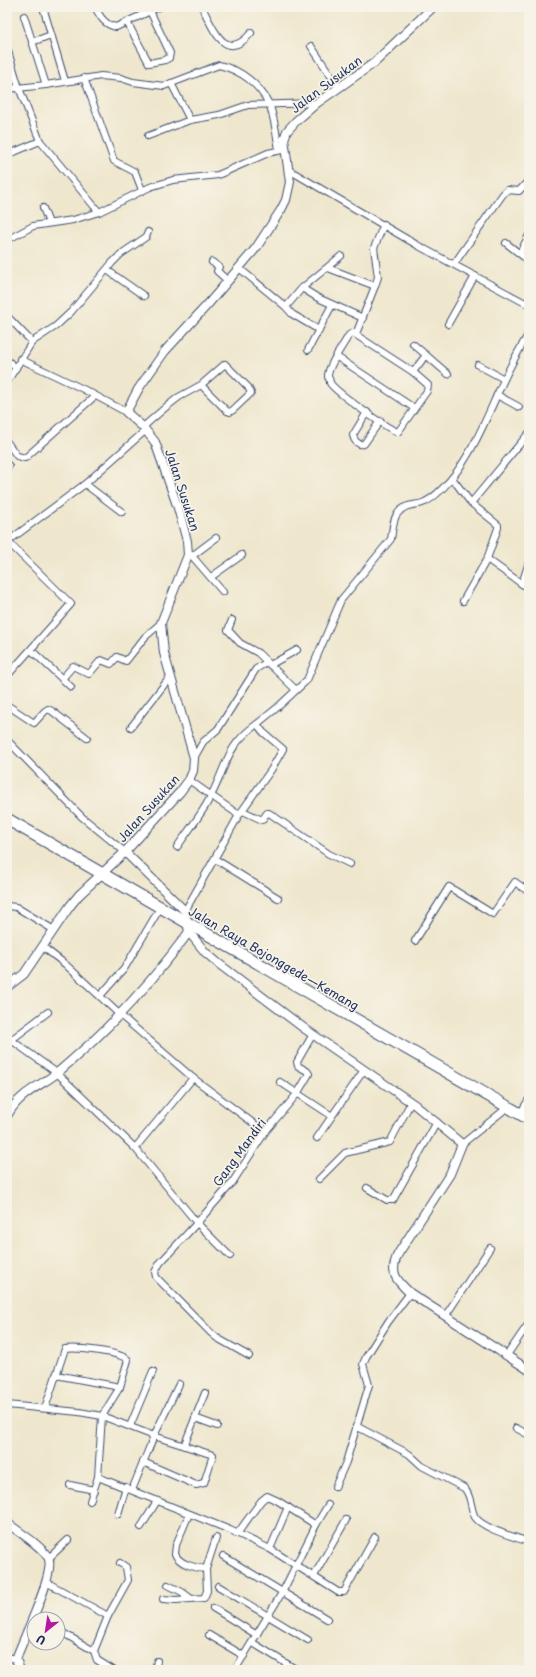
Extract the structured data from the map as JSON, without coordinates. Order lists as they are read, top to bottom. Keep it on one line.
{"streets":{"highway":["Jalan Raya Bojonggede—Kemang"],"street":["Jalan Susukan","Gang Mandiri"]},"crossings":[["Jalan Susukan","Jalan Raya Bojonggede—Kemang"]],"north":"bottom left"}
